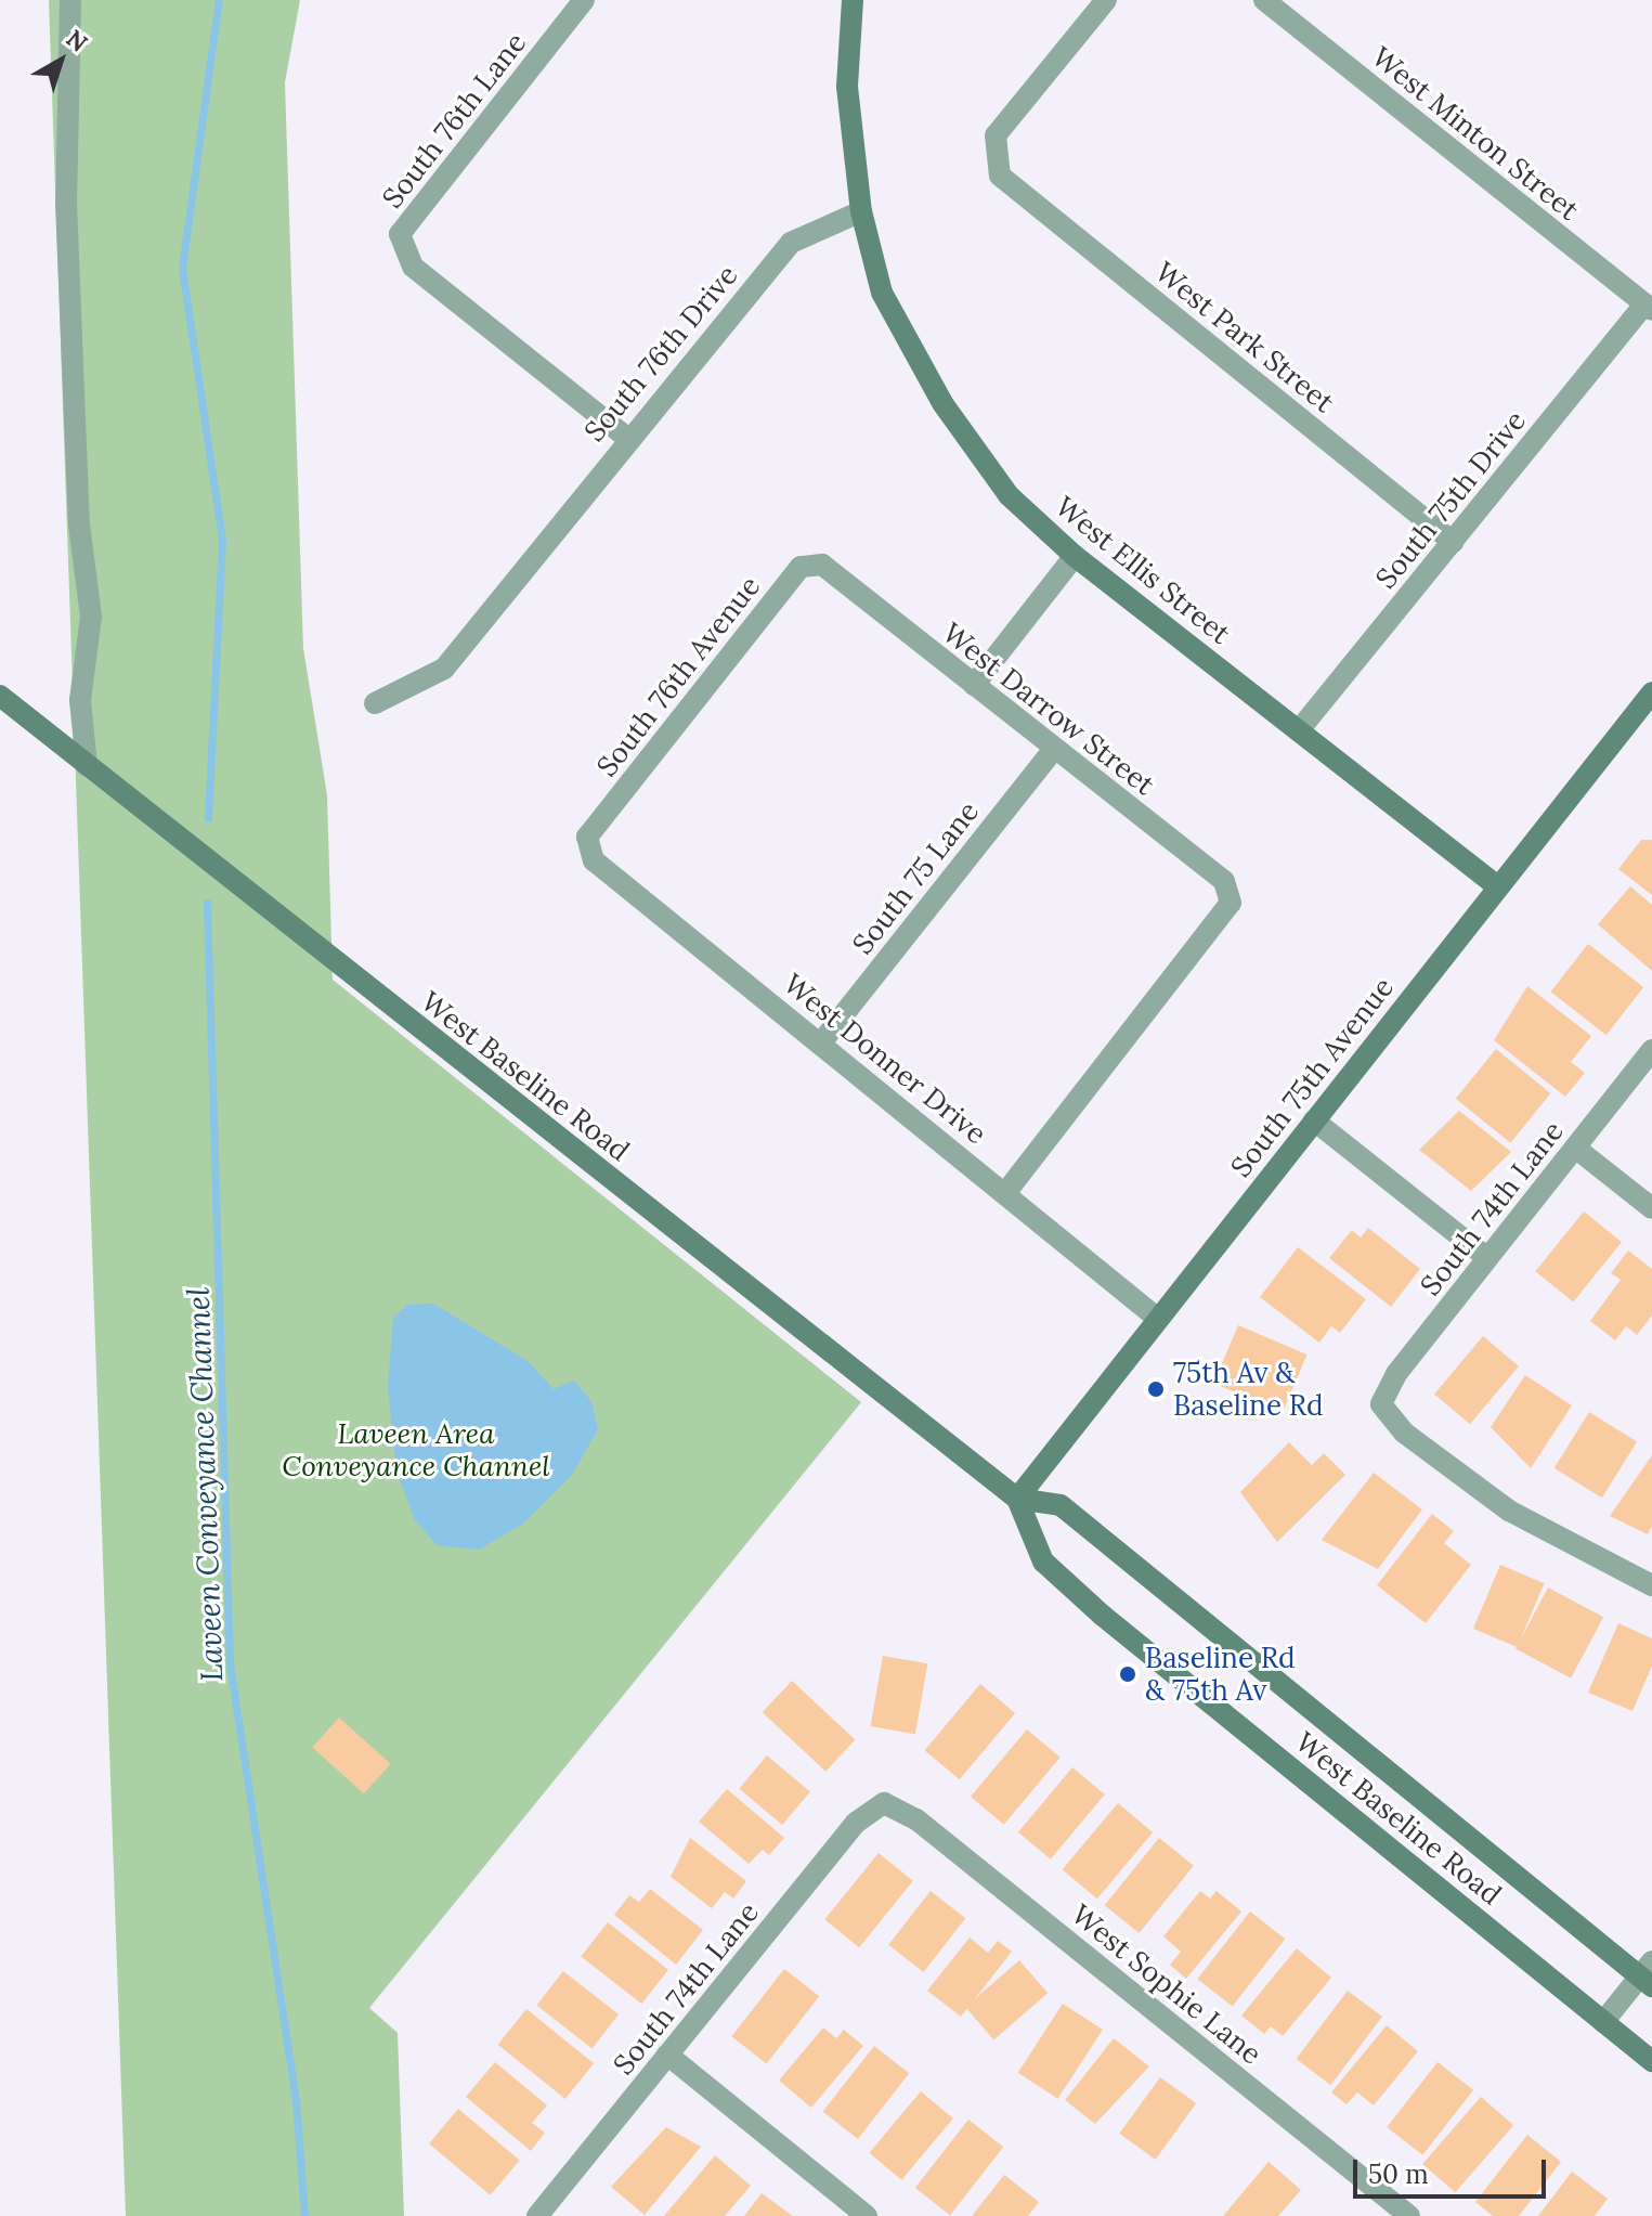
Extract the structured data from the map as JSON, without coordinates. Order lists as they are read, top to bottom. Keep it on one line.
{"streets":{"main road":["West Ellis Street","West Baseline Road","South 75th Avenue"],"street":["South 76th Lane","West Minton Street","West Park Street","South 76th Drive","South 75th Drive","South 76th Avenue","West Darrow Street","South 75 Lane","West Donner Drive","South 74th Lane","West Sophie Lane"]},"crossings":[["South 76th Lane","South 76th Drive"],["West Minton Street","South 75th Drive"],["West Park Street","South 75th Drive"],["South 76th Drive","West Ellis Street"],["South 75th Drive","West Ellis Street"],["West Ellis Street","South 75th Avenue"],["South 76th Avenue","West Darrow Street"],["South 76th Avenue","West Donner Drive"],["West Darrow Street","South 75 Lane"],["West Darrow Street","West Donner Drive"],["South 75 Lane","West Donner Drive"],["West Donner Drive","South 75th Avenue"],["West Baseline Road","South 75th Avenue"],["South 74th Lane","West Sophie Lane"]],"water":["Laveen Conveyance Channel"],"parks":["Laveen Area Conveyance Channel"],"places":["75th Av & Baseline Rd","Baseline Rd & 75th Av"],"scale_bar":"50 m","north":"top right"}
